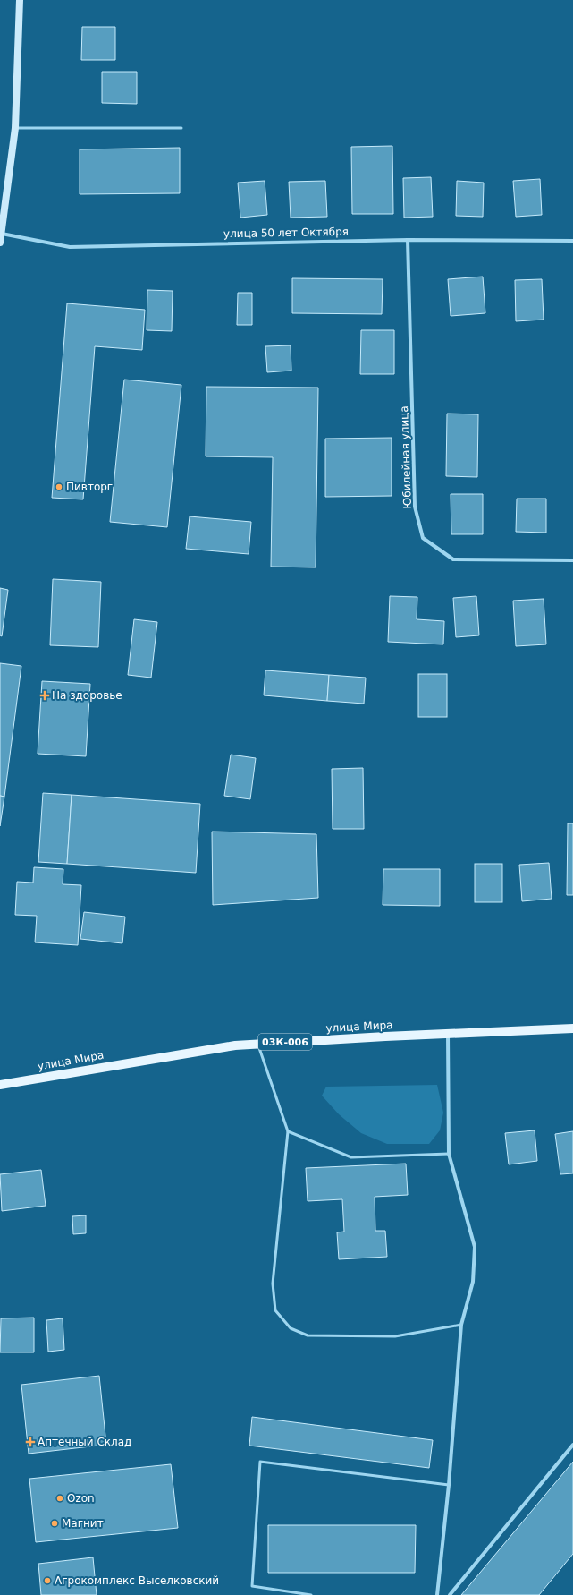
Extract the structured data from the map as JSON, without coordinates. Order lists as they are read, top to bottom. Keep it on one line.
{"streets":{"main road":["улица Мира","03К-006"],"street":["улица 50 лет Октября","Юбилейная улица"]},"crossings":[["улица 50 лет Октября","Юбилейная улица"]],"places":{"other":["Пивторг","Ozon","Магнит","Агрокомплекс Выселковский"],"health":["На здоровье","Аптечный Склад"]}}
